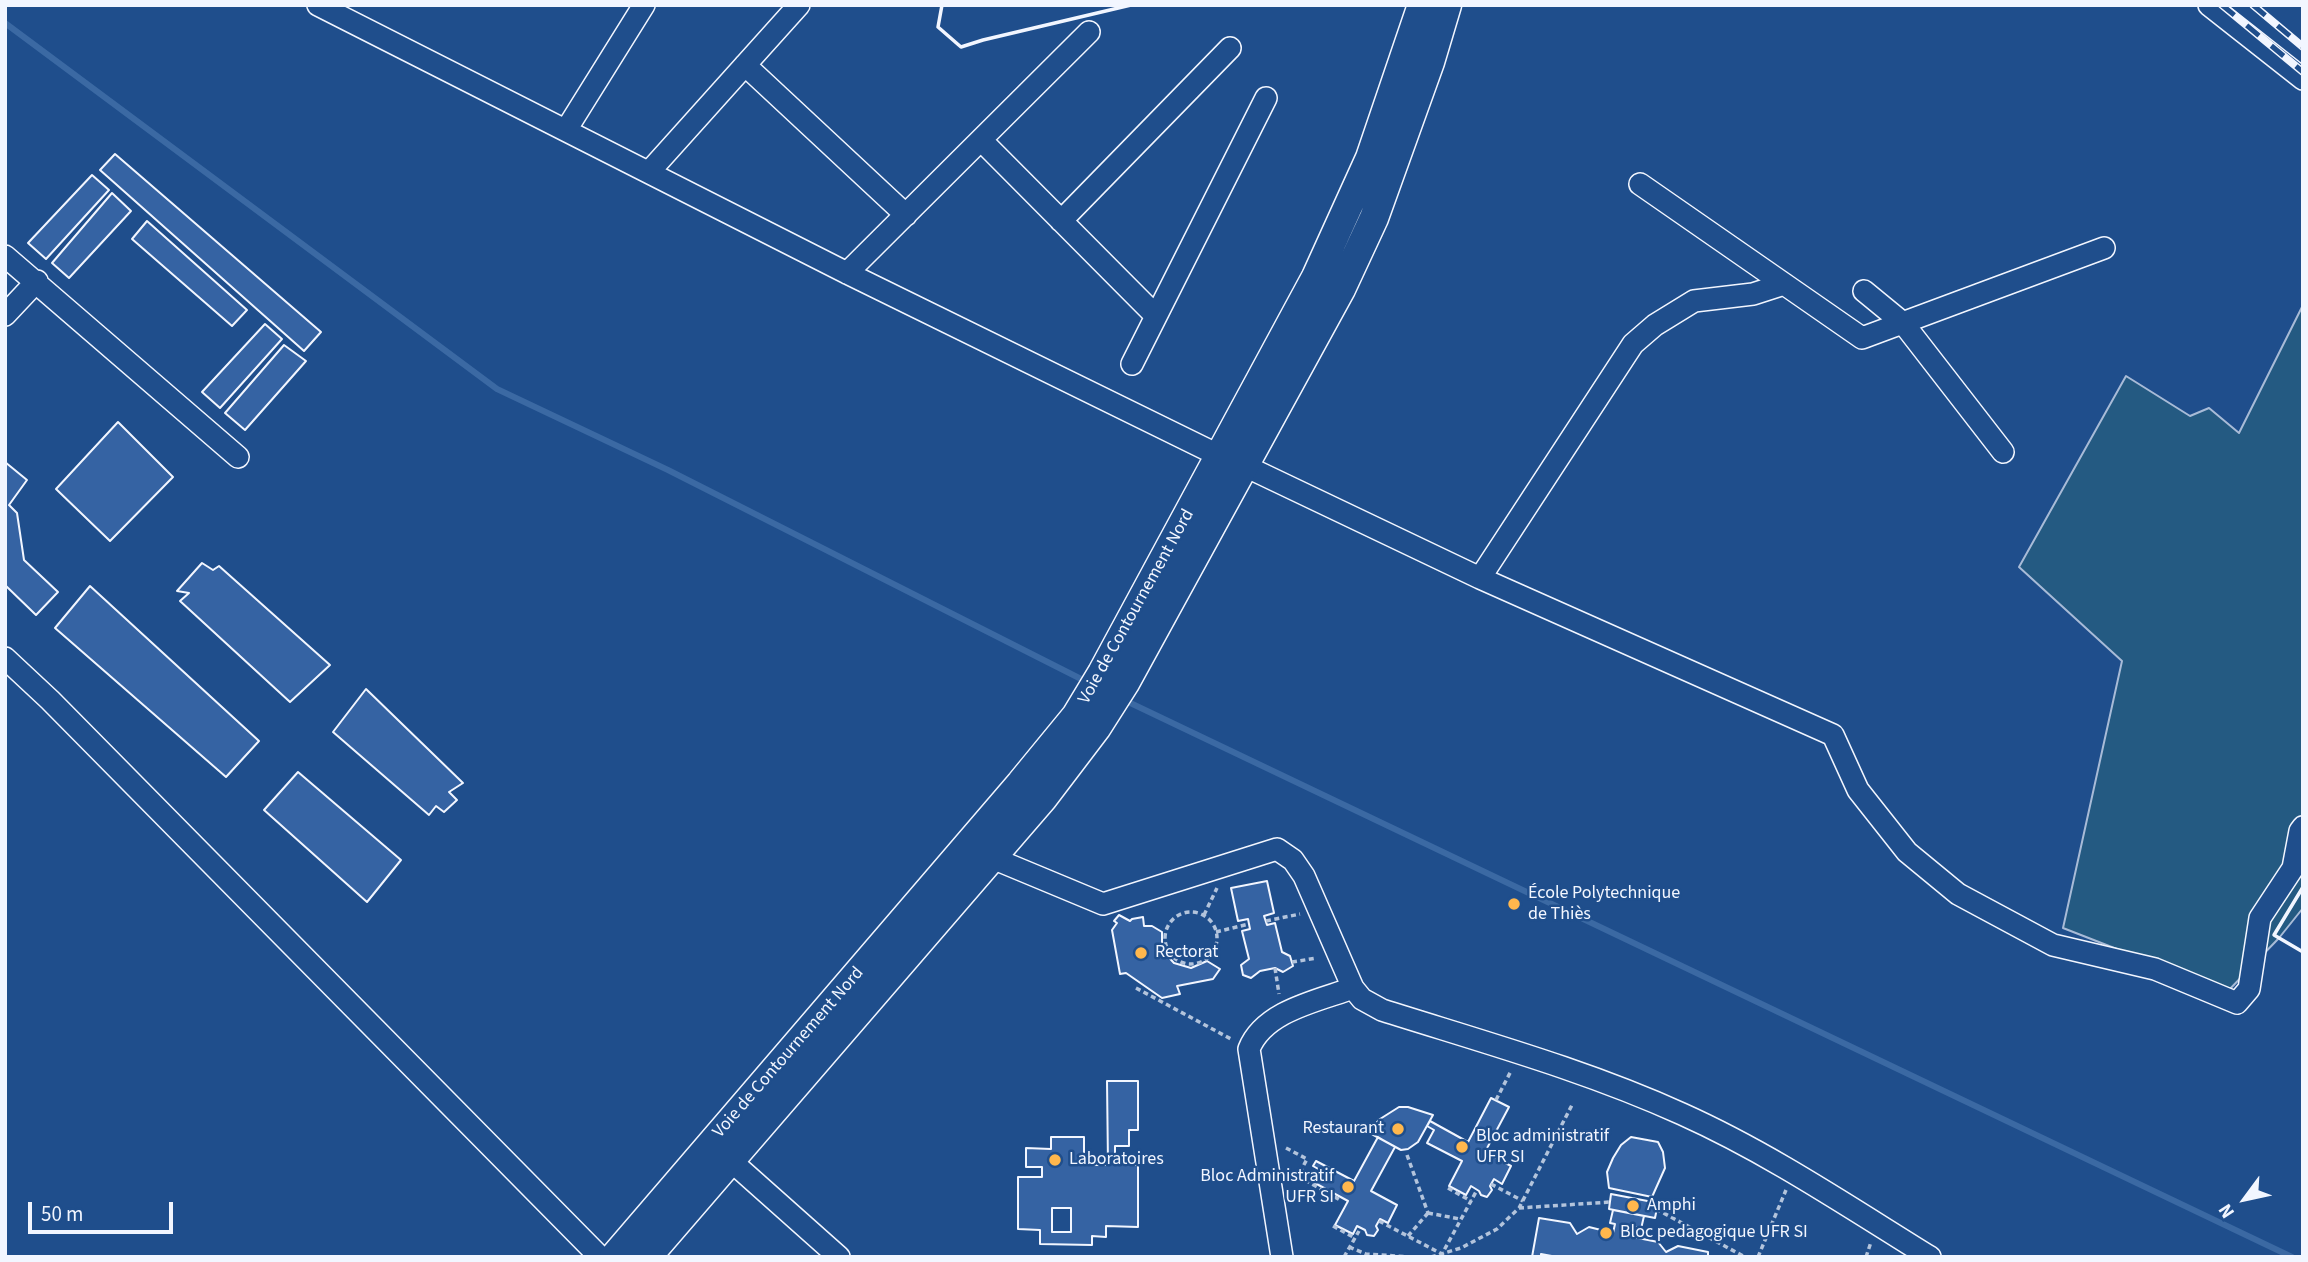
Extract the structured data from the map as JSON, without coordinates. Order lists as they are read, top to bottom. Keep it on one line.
{"streets":{"main road":["Voie de Contournement Nord"]},"places":["École Polytechnique de Thiès","Rectorat","Restaurant","Bloc administratif UFR SI","Laboratoires","Bloc Administratif UFR SI","Amphi","Bloc pedagogique UFR SI"],"scale_bar":"50 m","north":"bottom left"}
